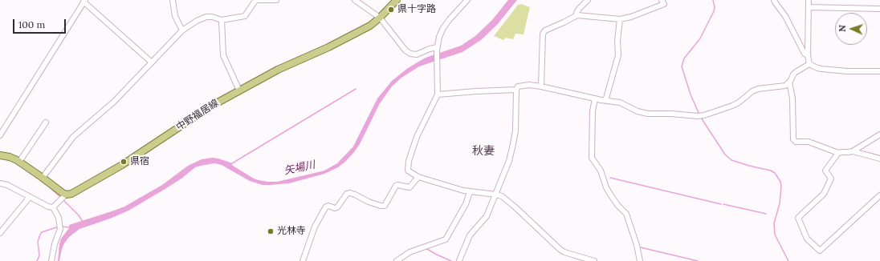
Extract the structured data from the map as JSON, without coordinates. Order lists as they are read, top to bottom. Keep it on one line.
{"streets":{"main road":["中野福居線"]},"districts":["秋妻"],"water":["矢場川"],"places":["県十字路","県宿","光林寺"],"scale_bar":"100 m","north":"left"}
